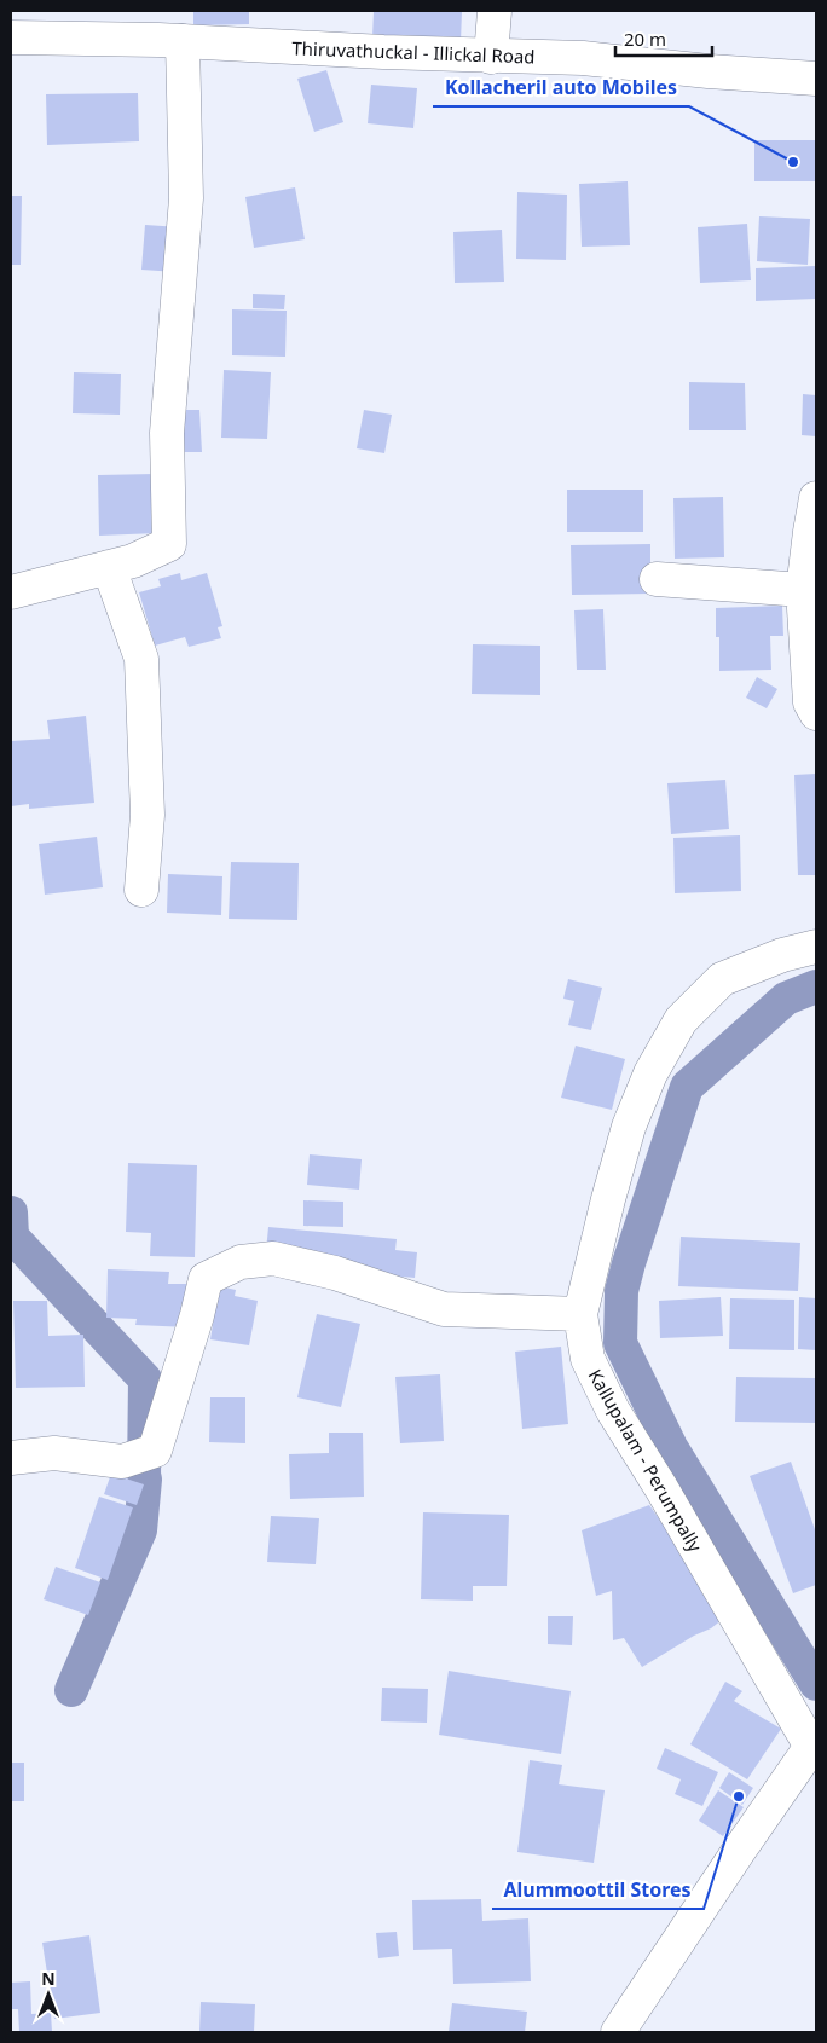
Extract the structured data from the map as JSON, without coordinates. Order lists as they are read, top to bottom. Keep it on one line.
{"streets":{"street":["Thiruvathuckal - Illickal Road","Kallupalam - Perumpally"]},"places":["Kollacheril auto Mobiles","Alummoottil Stores"],"scale_bar":"20 m","north":"top"}
